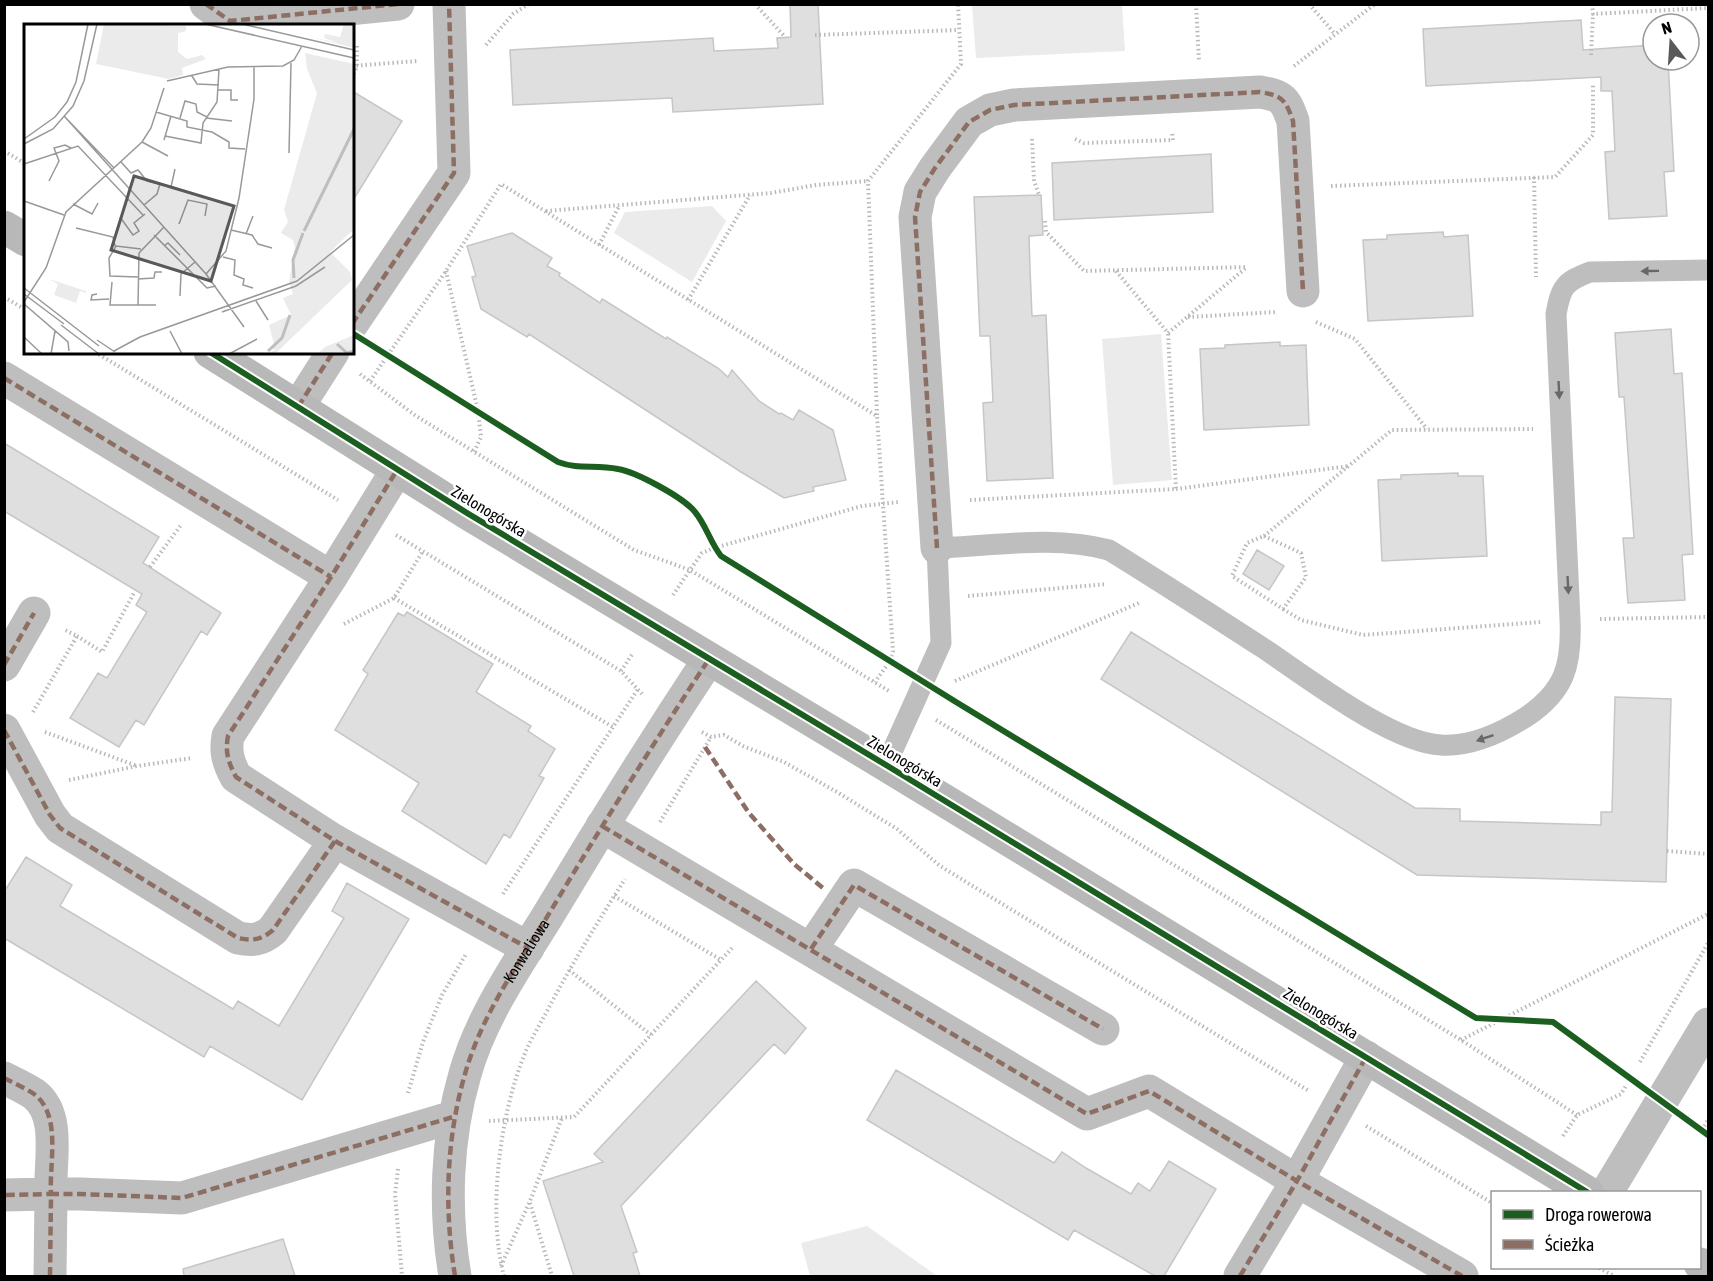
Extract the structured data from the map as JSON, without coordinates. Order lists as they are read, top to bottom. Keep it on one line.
{"streets":{"street":["Zielonogórska","Konwaliowa"]},"crossings":[["Zielonogórska","Konwaliowa"]],"legend":["Droga rowerowa","Ścieżka"],"north":"top"}
